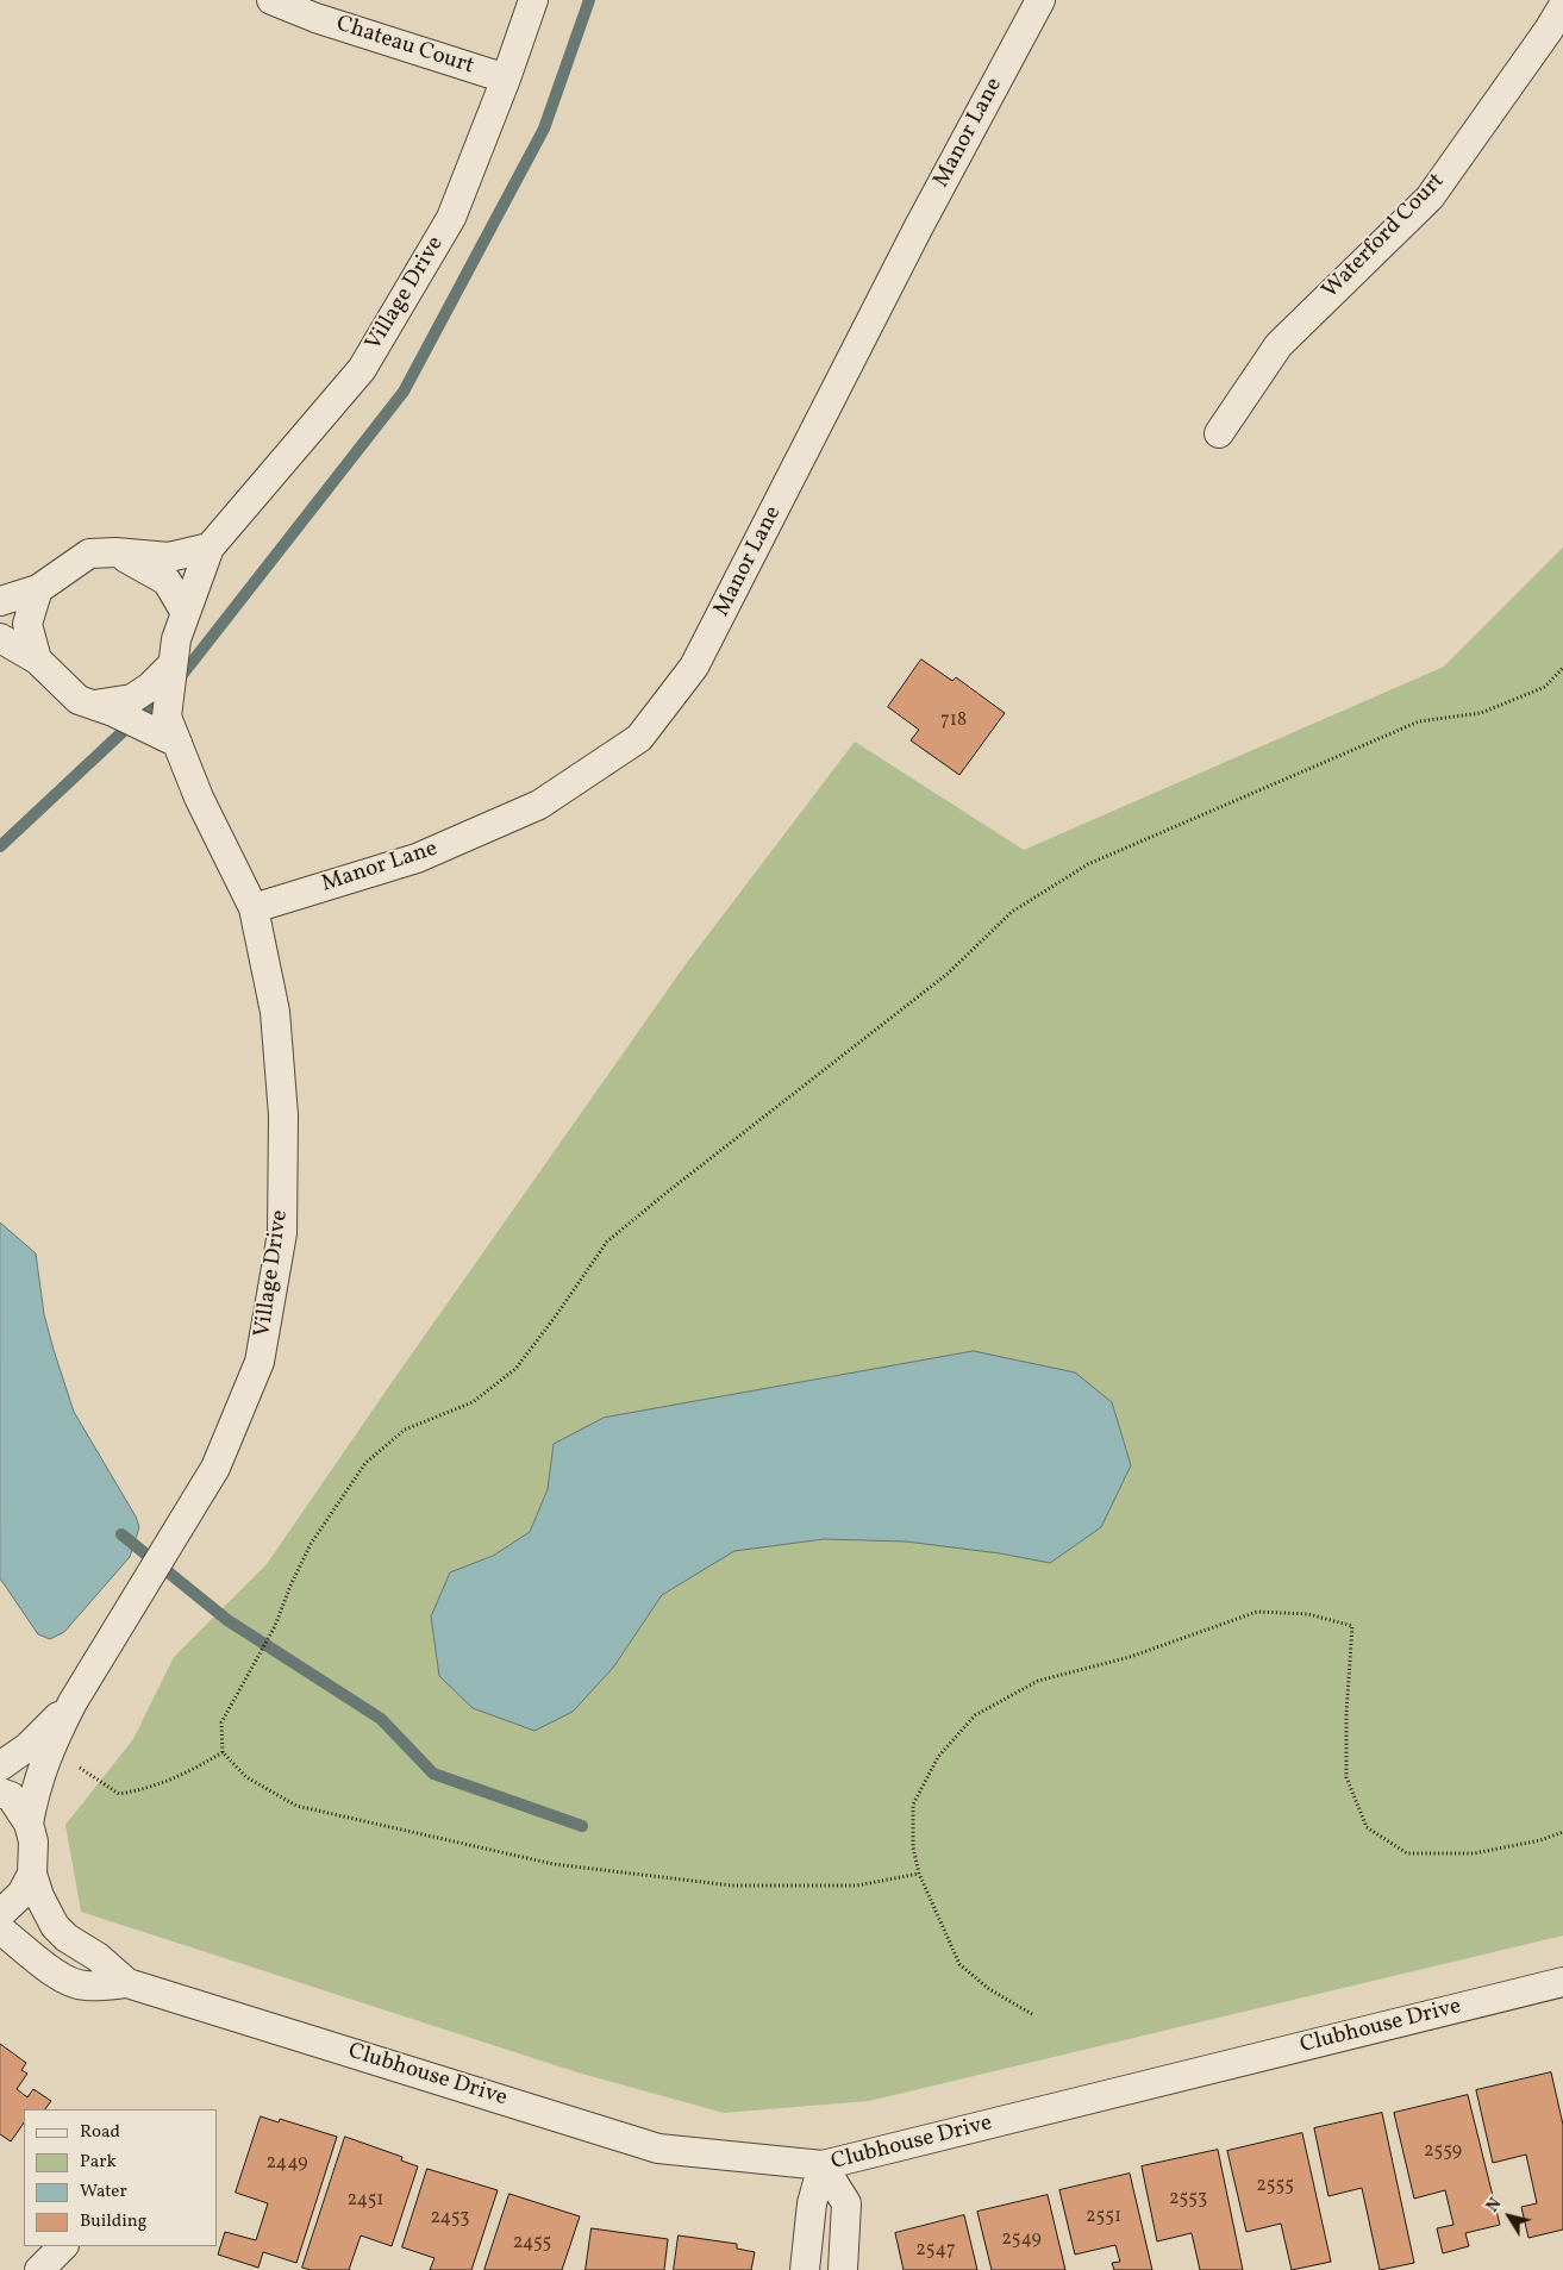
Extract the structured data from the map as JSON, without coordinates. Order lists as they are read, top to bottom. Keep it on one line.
{"streets":{"street":["Chateau Court","Manor Lane","Waterford Court","Village Drive","Clubhouse Drive"]},"crossings":[["Chateau Court","Village Drive"],["Manor Lane","Village Drive"],["Village Drive","Clubhouse Drive"]],"house_numbers":["718","2559","2449","2555","2553","2451","2551","2453","2549","2455","2547"],"legend":["Road","Park","Water","Building"],"north":"top left"}
